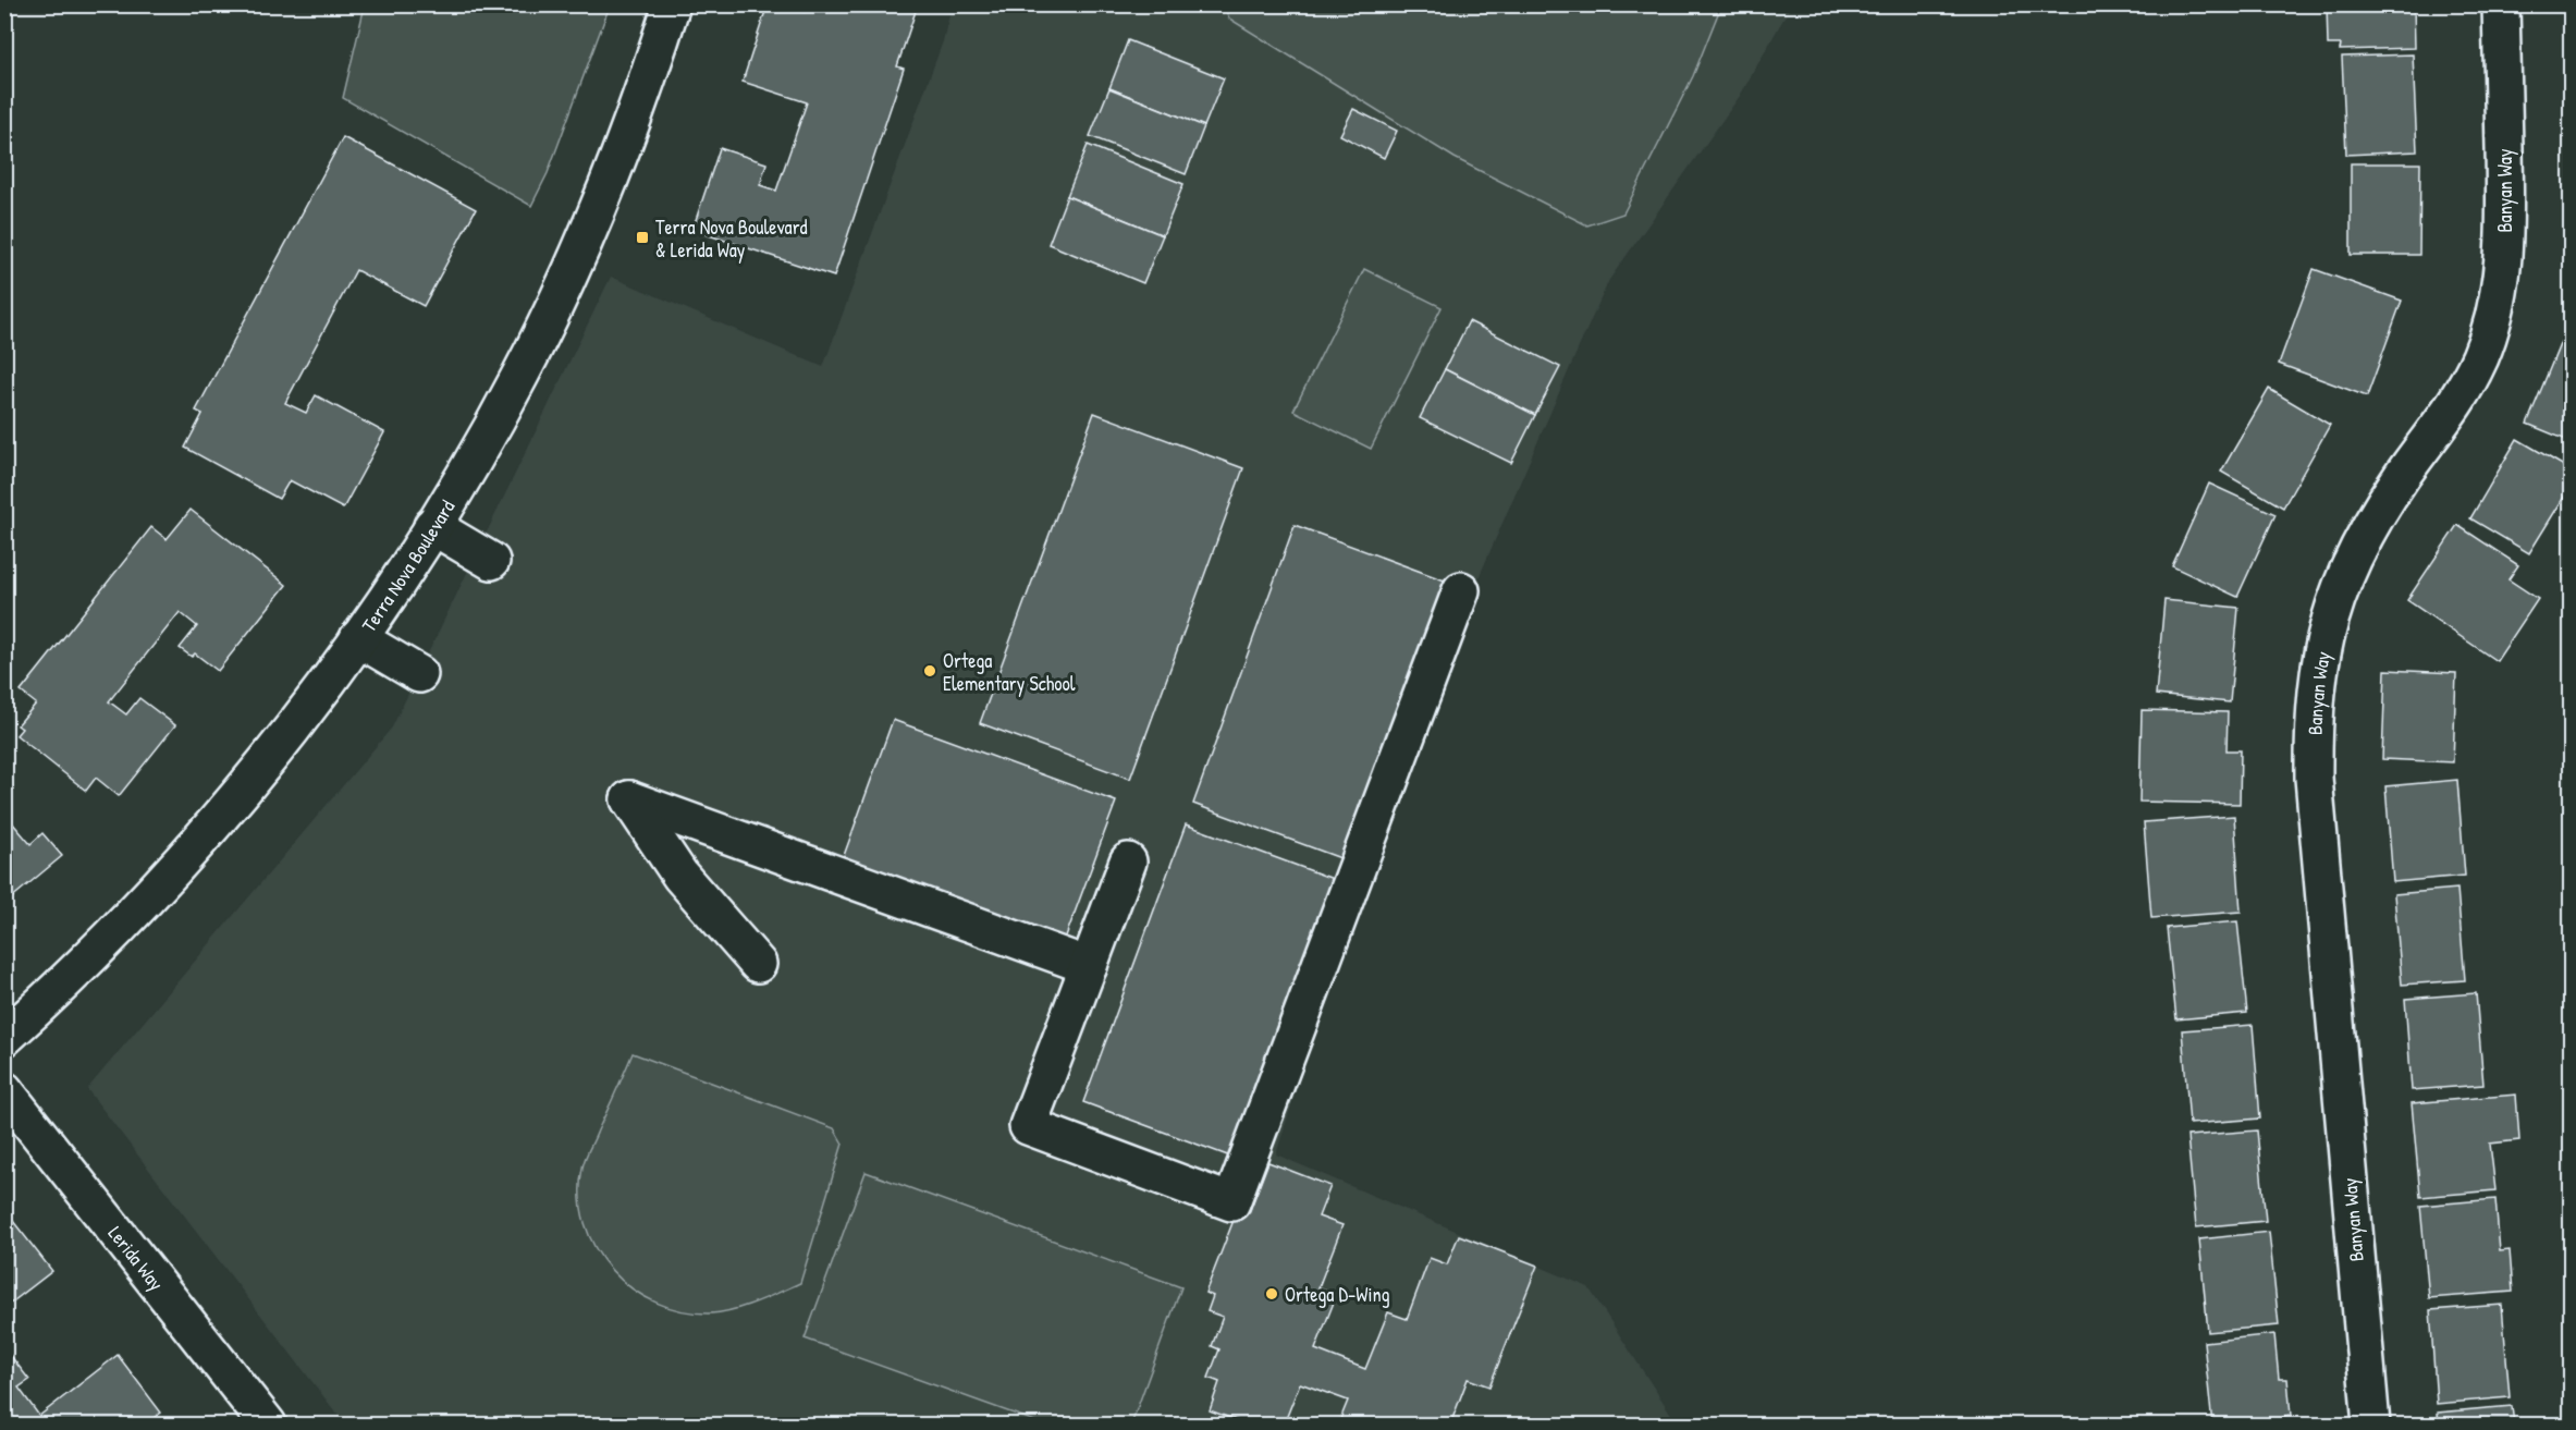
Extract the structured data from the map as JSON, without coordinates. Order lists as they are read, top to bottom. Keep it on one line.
{"streets":{"street":["Banyan Way","Terra Nova Boulevard","Lerida Way"]},"places":{"transit":["Terra Nova Boulevard & Lerida Way"],"other":["Ortega Elementary School","Ortega D-Wing"]}}
